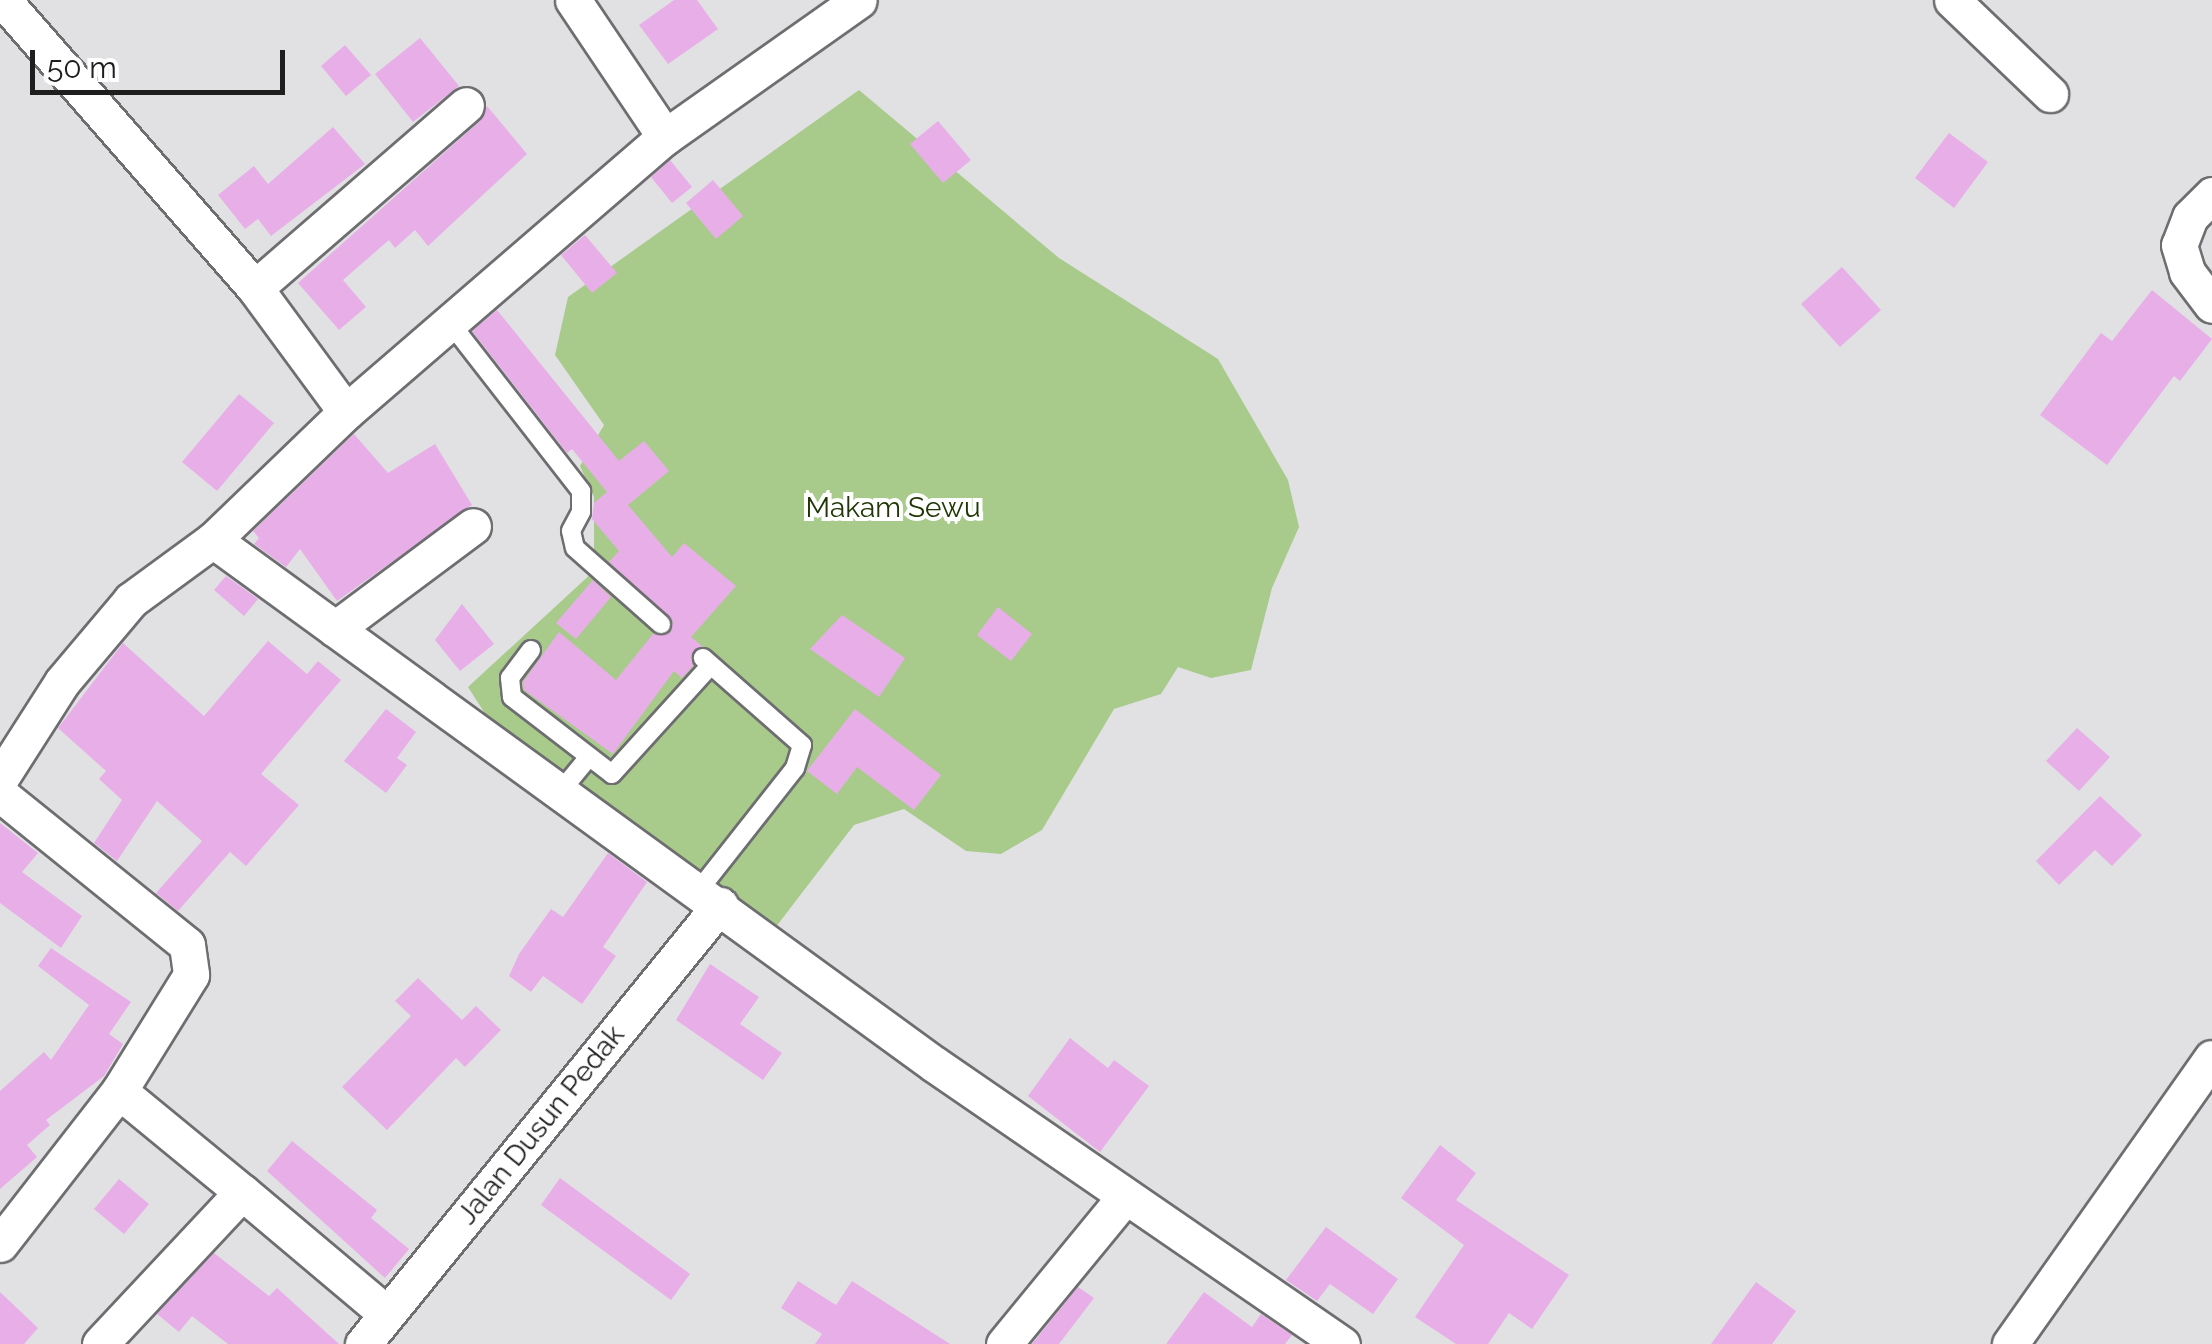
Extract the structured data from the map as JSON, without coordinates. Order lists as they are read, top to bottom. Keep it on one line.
{"streets":{"street":["Jalan Dusun Pedak"]},"parks":["Makam Sewu"],"scale_bar":"50 m"}
